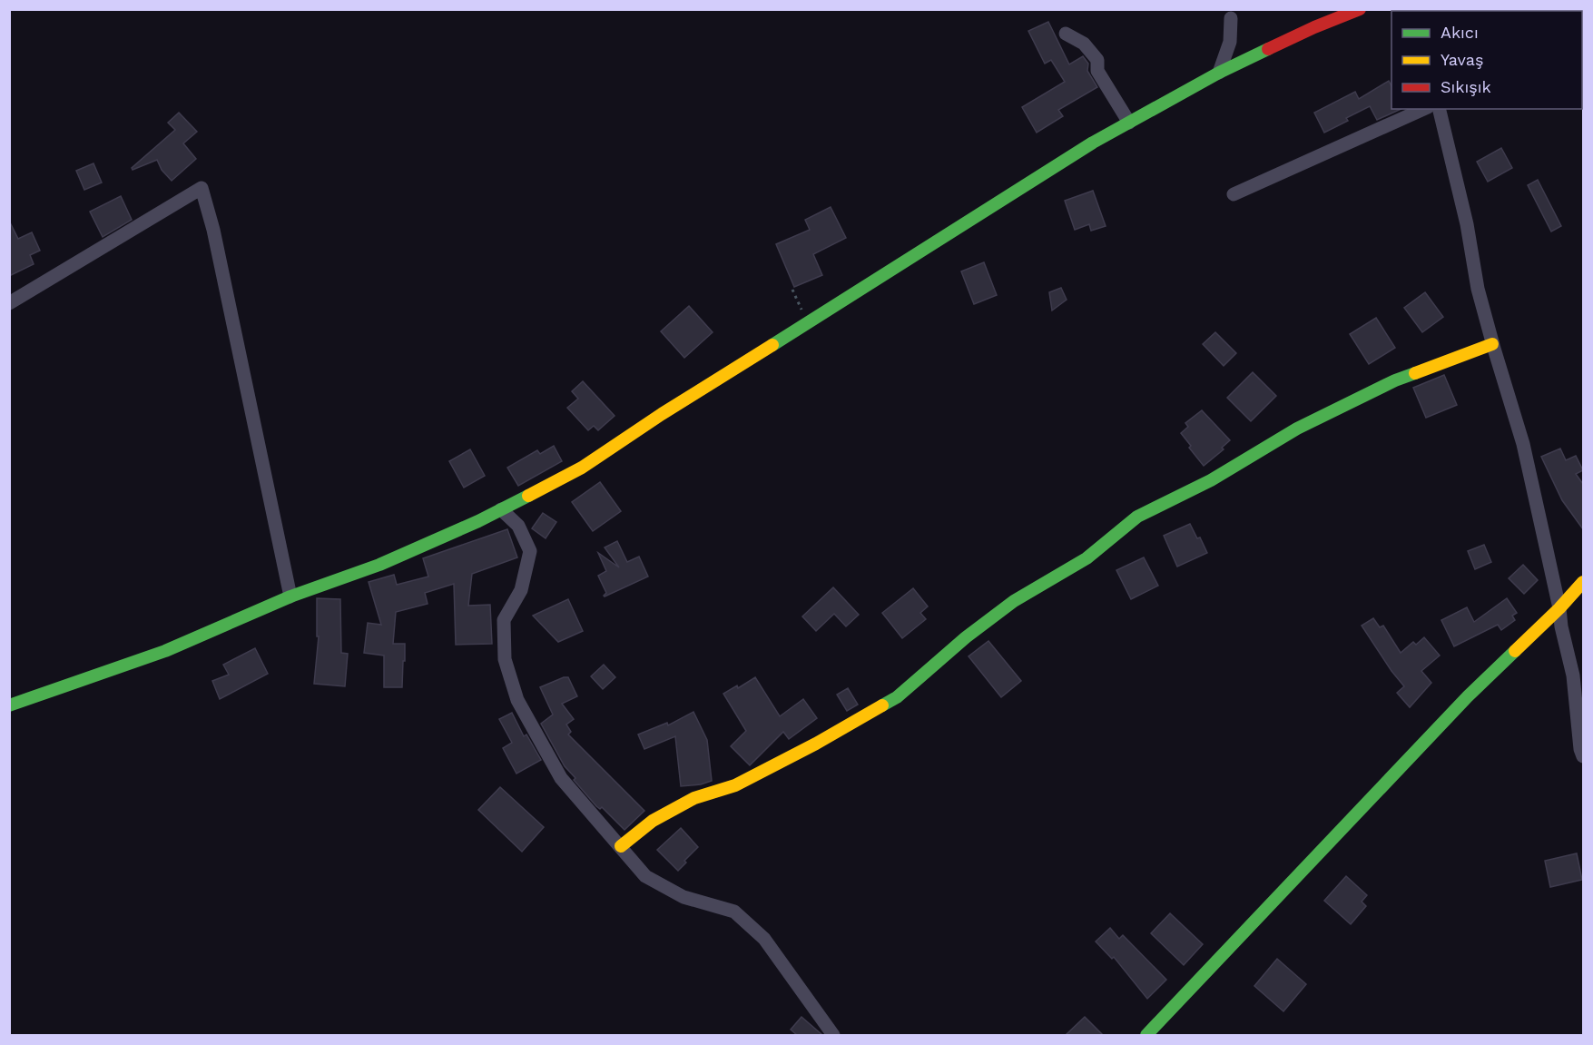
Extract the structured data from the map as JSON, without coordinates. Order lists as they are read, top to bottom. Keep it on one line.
{"legend":["Akıcı","Yavaş","Sıkışık"]}
